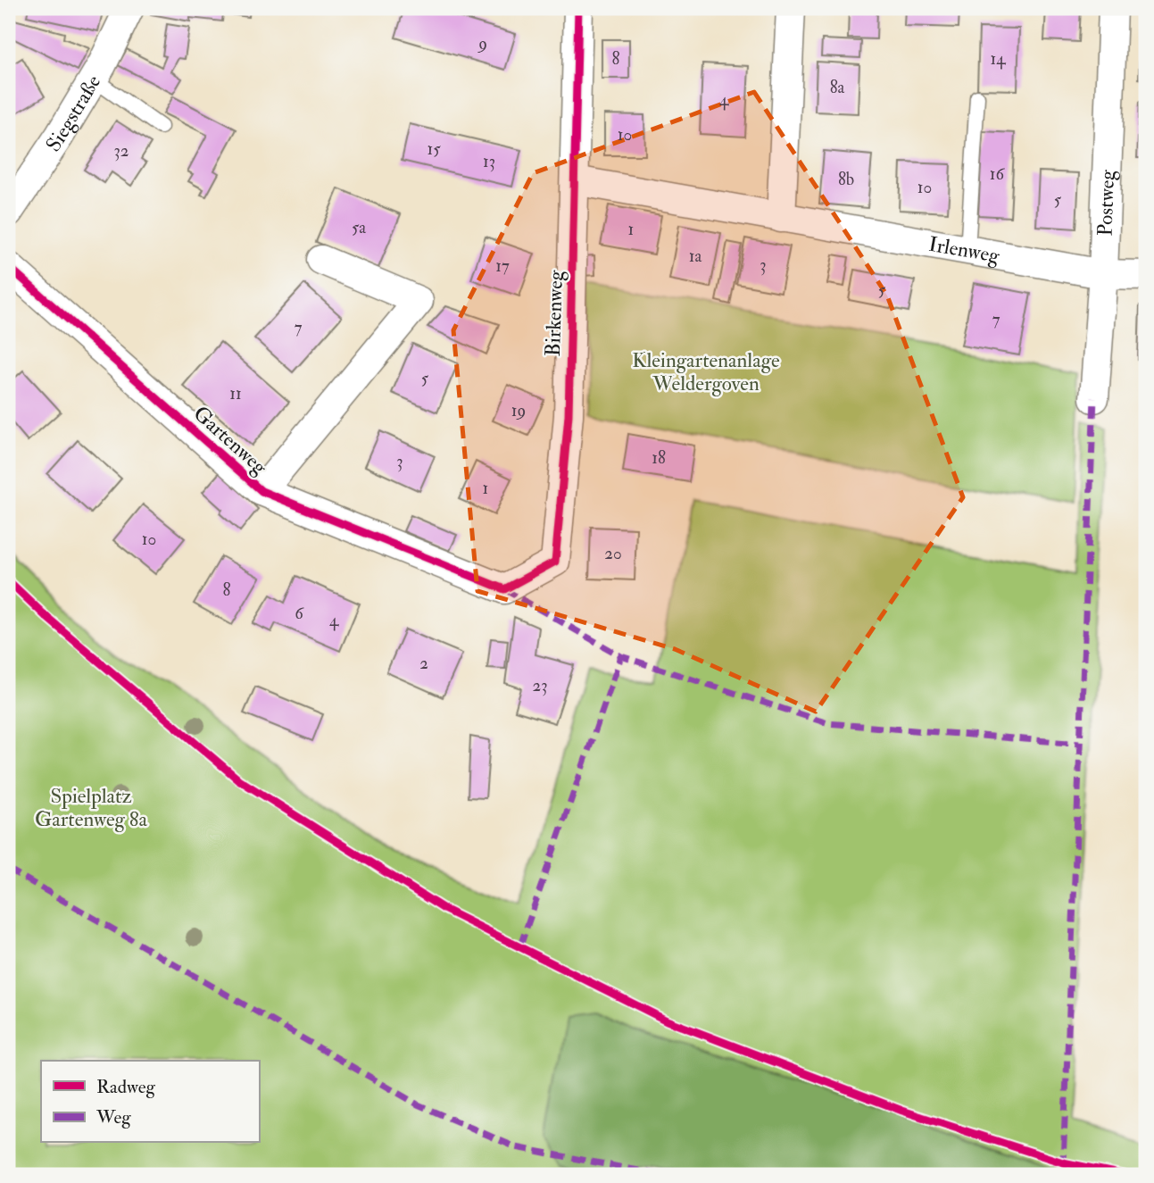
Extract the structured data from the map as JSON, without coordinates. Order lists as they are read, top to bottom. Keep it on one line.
{"streets":{"street":["Siegstraße","Postweg","Irlenweg","Birkenweg","Gartenweg"]},"crossings":[["Postweg","Irlenweg"],["Irlenweg","Birkenweg"],["Birkenweg","Gartenweg"]],"parks":["Kleingartenanlage Weldergoven","Spielplatz Gartenweg 8a"],"house_numbers":["9","8","14","8a","4","10","15","32","13","16","8b","10","5","5a","1","1a","3","17","5","7","7","5","11","19","18","3","1","10","20","8","6","4","2","23"],"legend":["Radweg","Weg"]}
